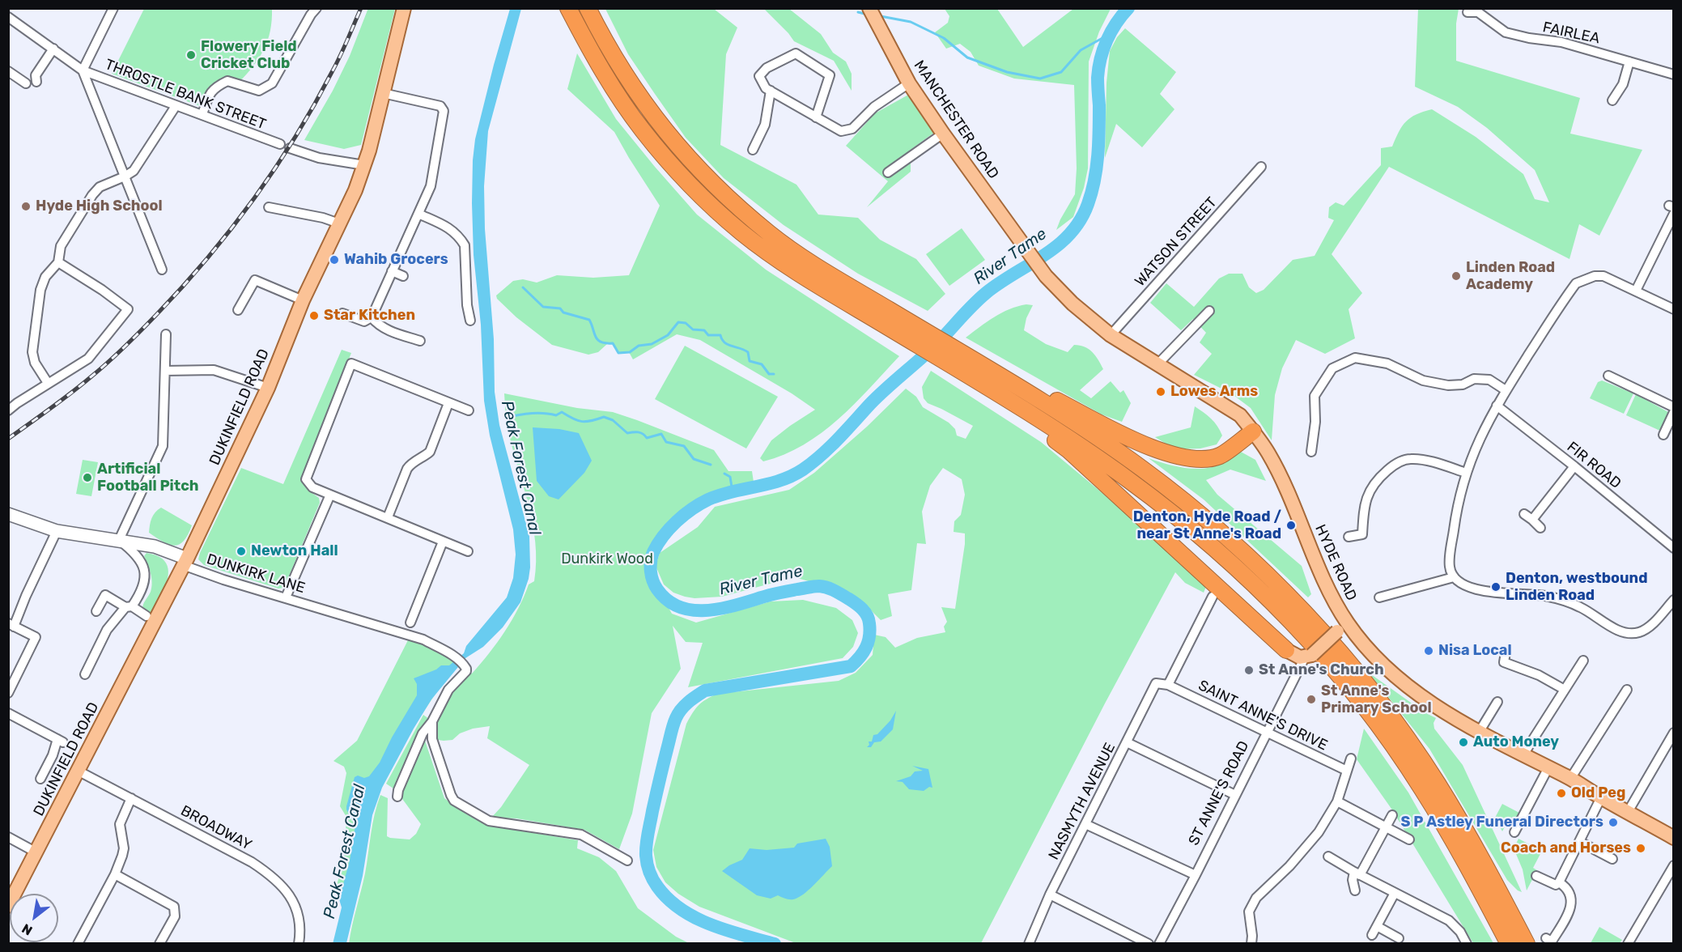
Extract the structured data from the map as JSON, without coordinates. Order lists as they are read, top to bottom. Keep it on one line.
{"streets":{"main road":["MANCHESTER ROAD","DUKINFIELD ROAD","HYDE ROAD","ST ANNE'S ROAD"],"street":["FAIRLEA","THROSTLE BANK STREET","WATSON STREET","FIR ROAD","DUNKIRK LANE","SAINT ANNE'S DRIVE","NASMYTH AVENUE","BROADWAY"]},"crossings":[["MANCHESTER ROAD","HYDE ROAD"],["WATSON STREET","HYDE ROAD"],["DUKINFIELD ROAD","DUNKIRK LANE"],["DUKINFIELD ROAD","BROADWAY"],["HYDE ROAD","ST ANNE'S ROAD"],["SAINT ANNE'S DRIVE","ST ANNE'S ROAD"],["SAINT ANNE'S DRIVE","NASMYTH AVENUE"]],"water":["River Tame","Peak Forest Canal"],"parks":["Dunkirk Wood"],"places":["Flowery Field Cricket Club","Hyde High School","Wahib Grocers","Linden Road Academy","Star Kitchen","Lowes Arms","Artificial Football Pitch","Denton, Hyde Road / near St Anne's Road","Newton Hall","Denton, westbound Linden Road","Nisa Local","St Anne's Church","St Anne's Primary School","Auto Money","Old Peg","S P Astley Funeral Directors","Coach and Horses"],"north":"bottom left"}
